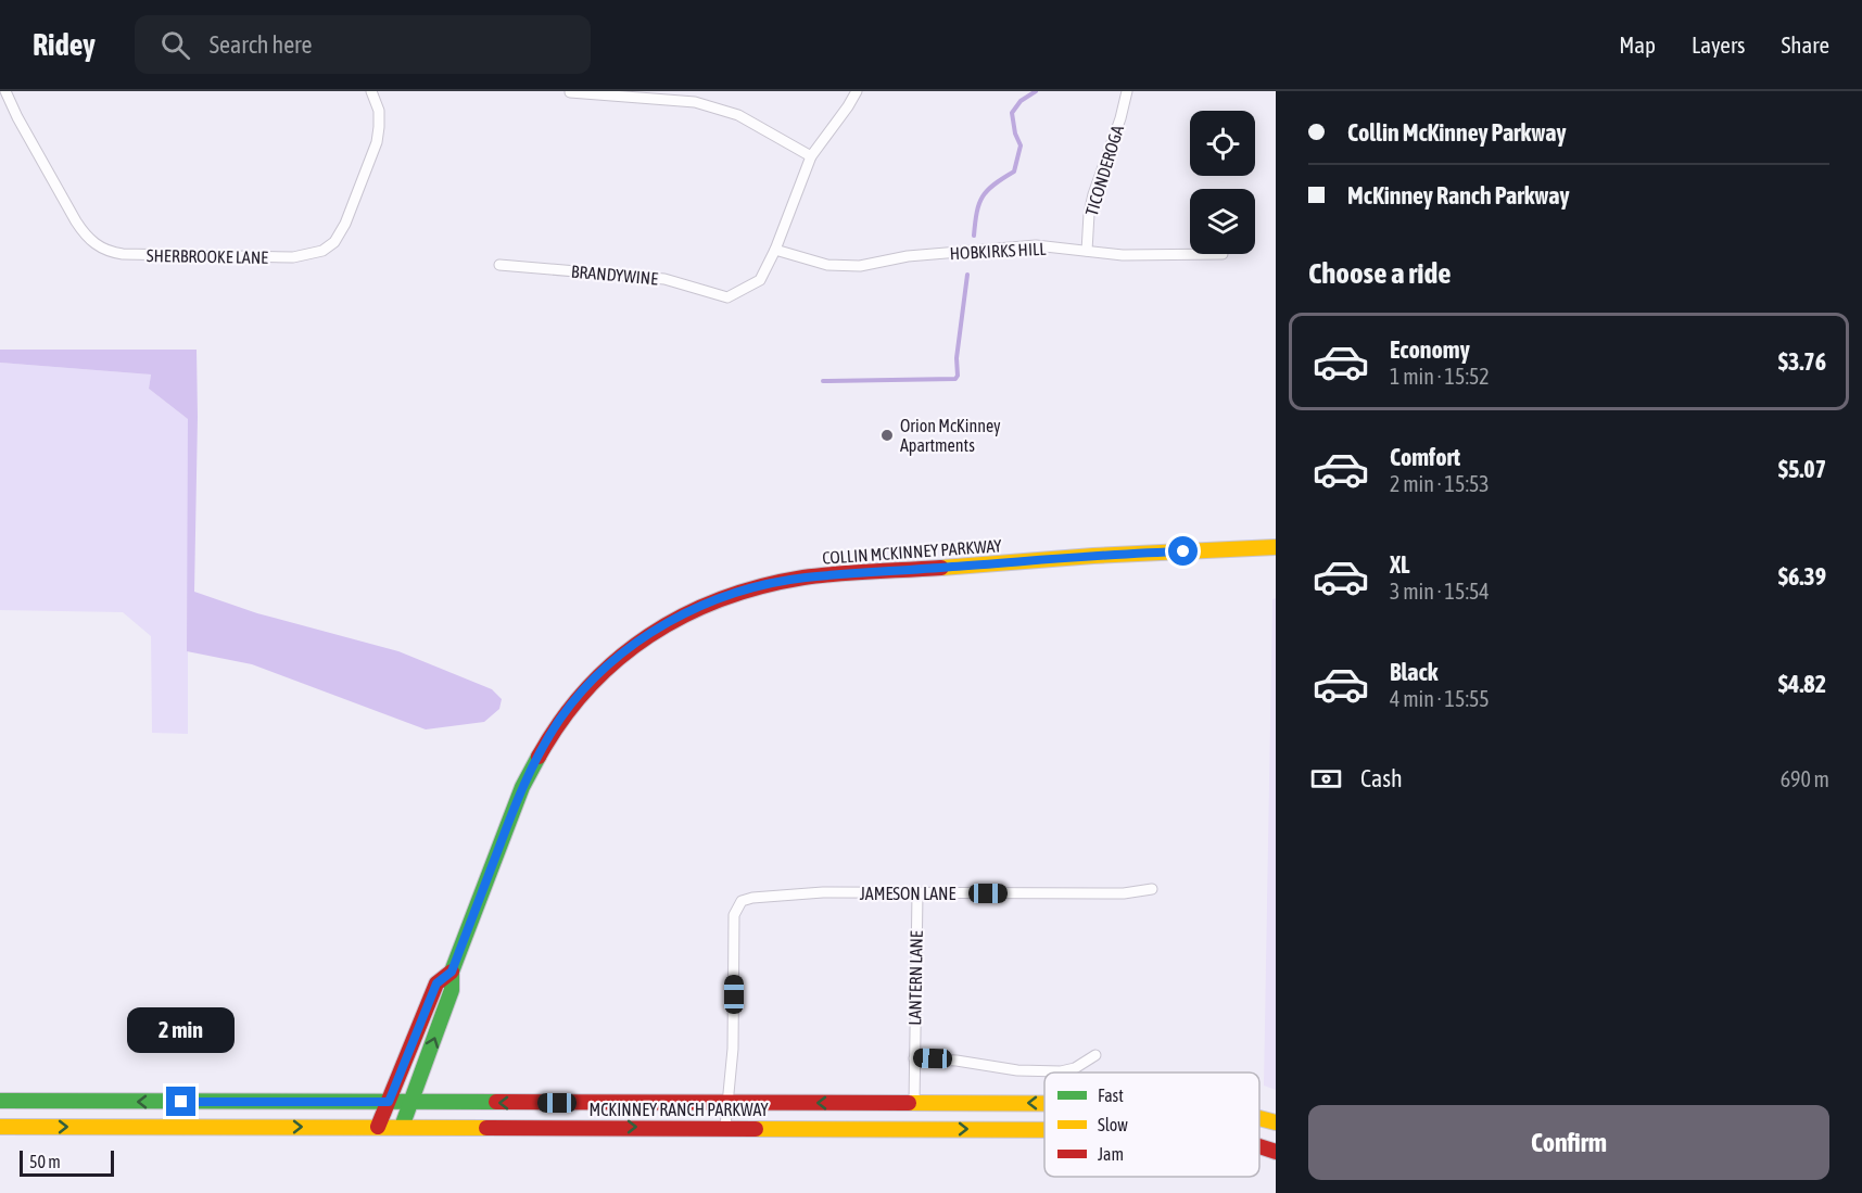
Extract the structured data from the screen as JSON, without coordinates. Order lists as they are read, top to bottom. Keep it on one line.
{"streets":{"main road":["COLLIN MCKINNEY PARKWAY","MCKINNEY RANCH PARKWAY"],"street":["TICONDEROGA","HOBKIRKS HILL","SHERBROOKE LANE","BRANDYWINE","JAMESON LANE","LANTERN LANE"]},"crossings":[["TICONDEROGA","HOBKIRKS HILL"],["HOBKIRKS HILL","BRANDYWINE"],["COLLIN MCKINNEY PARKWAY","MCKINNEY RANCH PARKWAY"],["JAMESON LANE","LANTERN LANE"],["JAMESON LANE","MCKINNEY RANCH PARKWAY"],["LANTERN LANE","MCKINNEY RANCH PARKWAY"]],"places":["Orion McKinney Apartments"],"legend":["Fast","Slow","Jam"],"scale_bar":"50 m","page":{"header":"Ridey","search":"Search here","nav":["Map","Layers","Share"],"banner":["Collin McKinney Parkway","McKinney Ranch Parkway"],"heading":"Choose a ride","list":[{"name":"Economy","note":"1 min · 15:52","value":"$3.76"},{"name":"Comfort","note":"2 min · 15:53","value":"$5.07"},{"name":"XL","note":"3 min · 15:54","value":"$6.39"},{"name":"Black","note":"4 min · 15:55","value":"$4.82"}],"pay":["Cash","690 m"],"bubble":"2 min","buttons":"Confirm","scale":"50 m"}}
